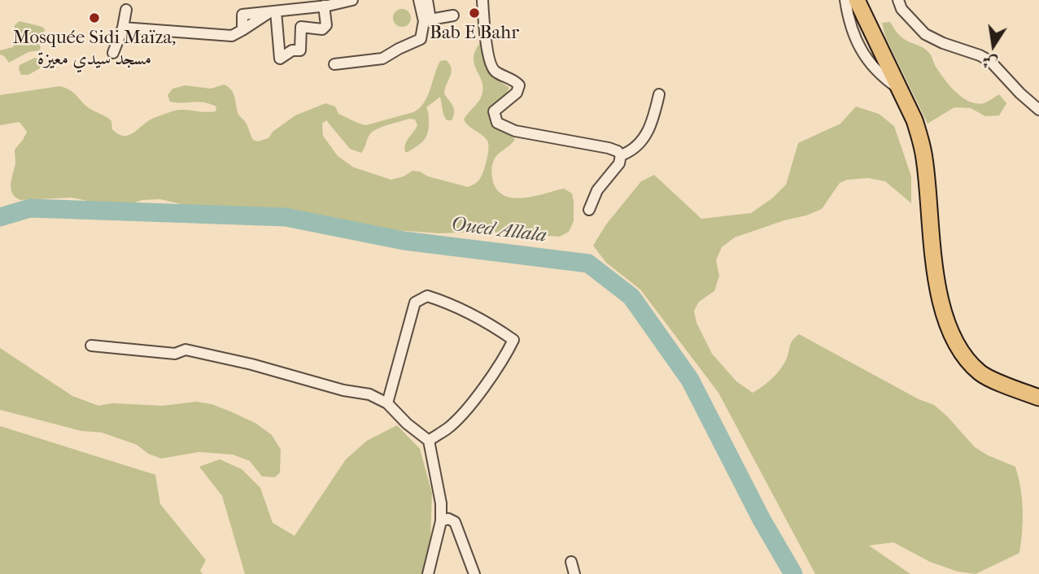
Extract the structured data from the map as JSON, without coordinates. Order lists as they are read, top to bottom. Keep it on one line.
{"water":["Oued Allala"],"places":["Bab E Bahr","Mosquée Sidi Maïza, مسجد سيدي معيزة"],"north":"bottom"}
